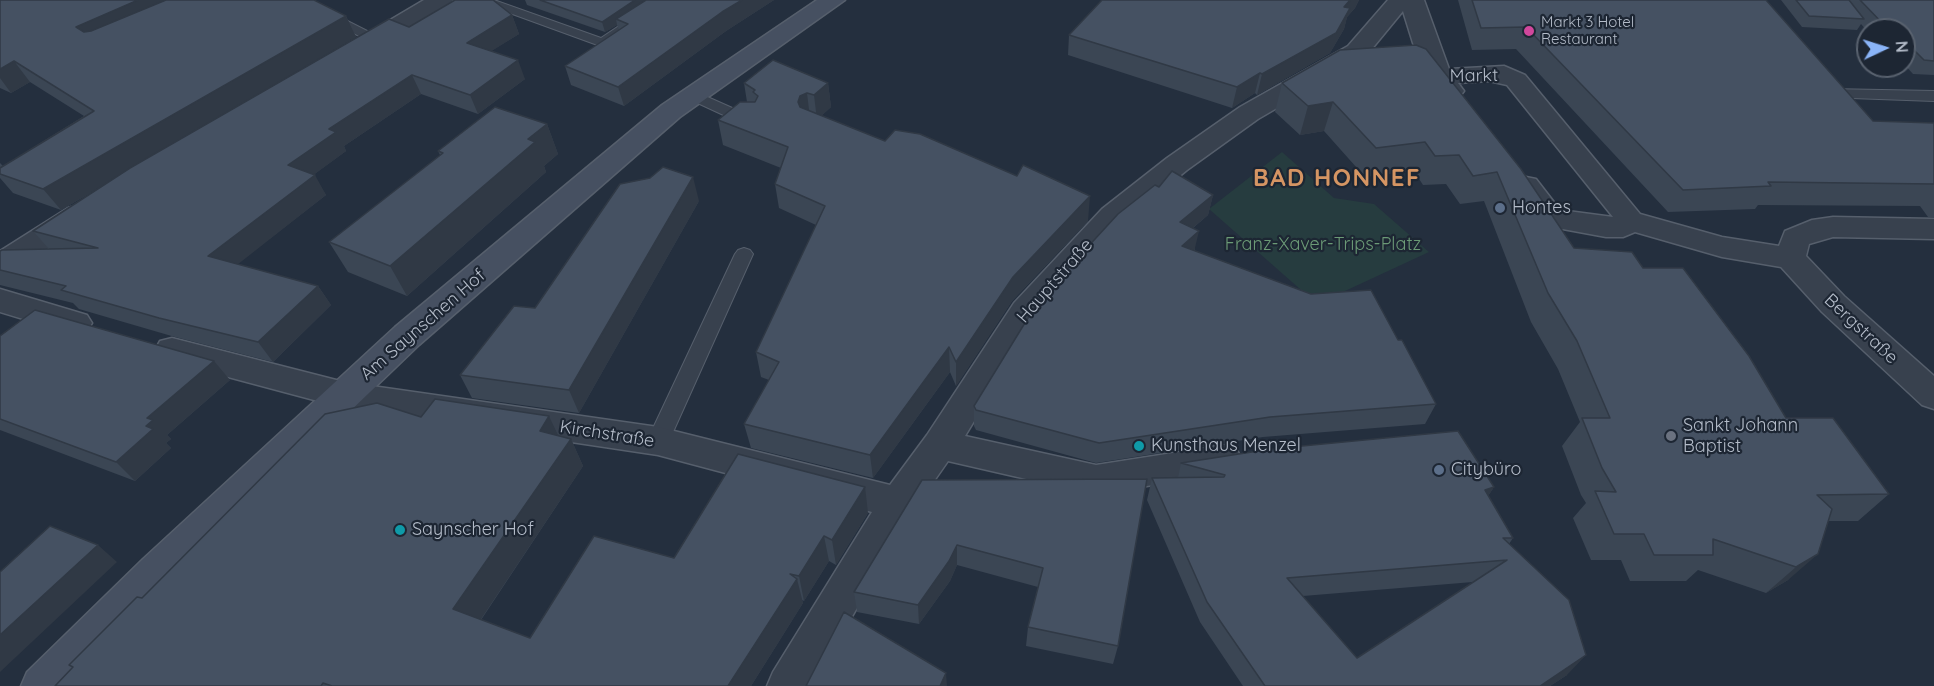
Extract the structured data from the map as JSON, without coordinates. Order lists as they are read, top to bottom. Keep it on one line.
{"streets":{"main road":["Am Saynschen Hof"],"street":["Markt","Hauptstraße","Bergstraße","Kirchstraße"]},"crossings":[["Hauptstraße","Kirchstraße"],["Am Saynschen Hof","Kirchstraße"]],"districts":["BAD HONNEF"],"parks":["Franz-Xaver-Trips-Platz"],"places":["Markt 3 Hotel Restaurant","Hontes","Sankt Johann Baptist","Kunsthaus Menzel","Citybüro","Saynscher Hof"],"north":"right"}
